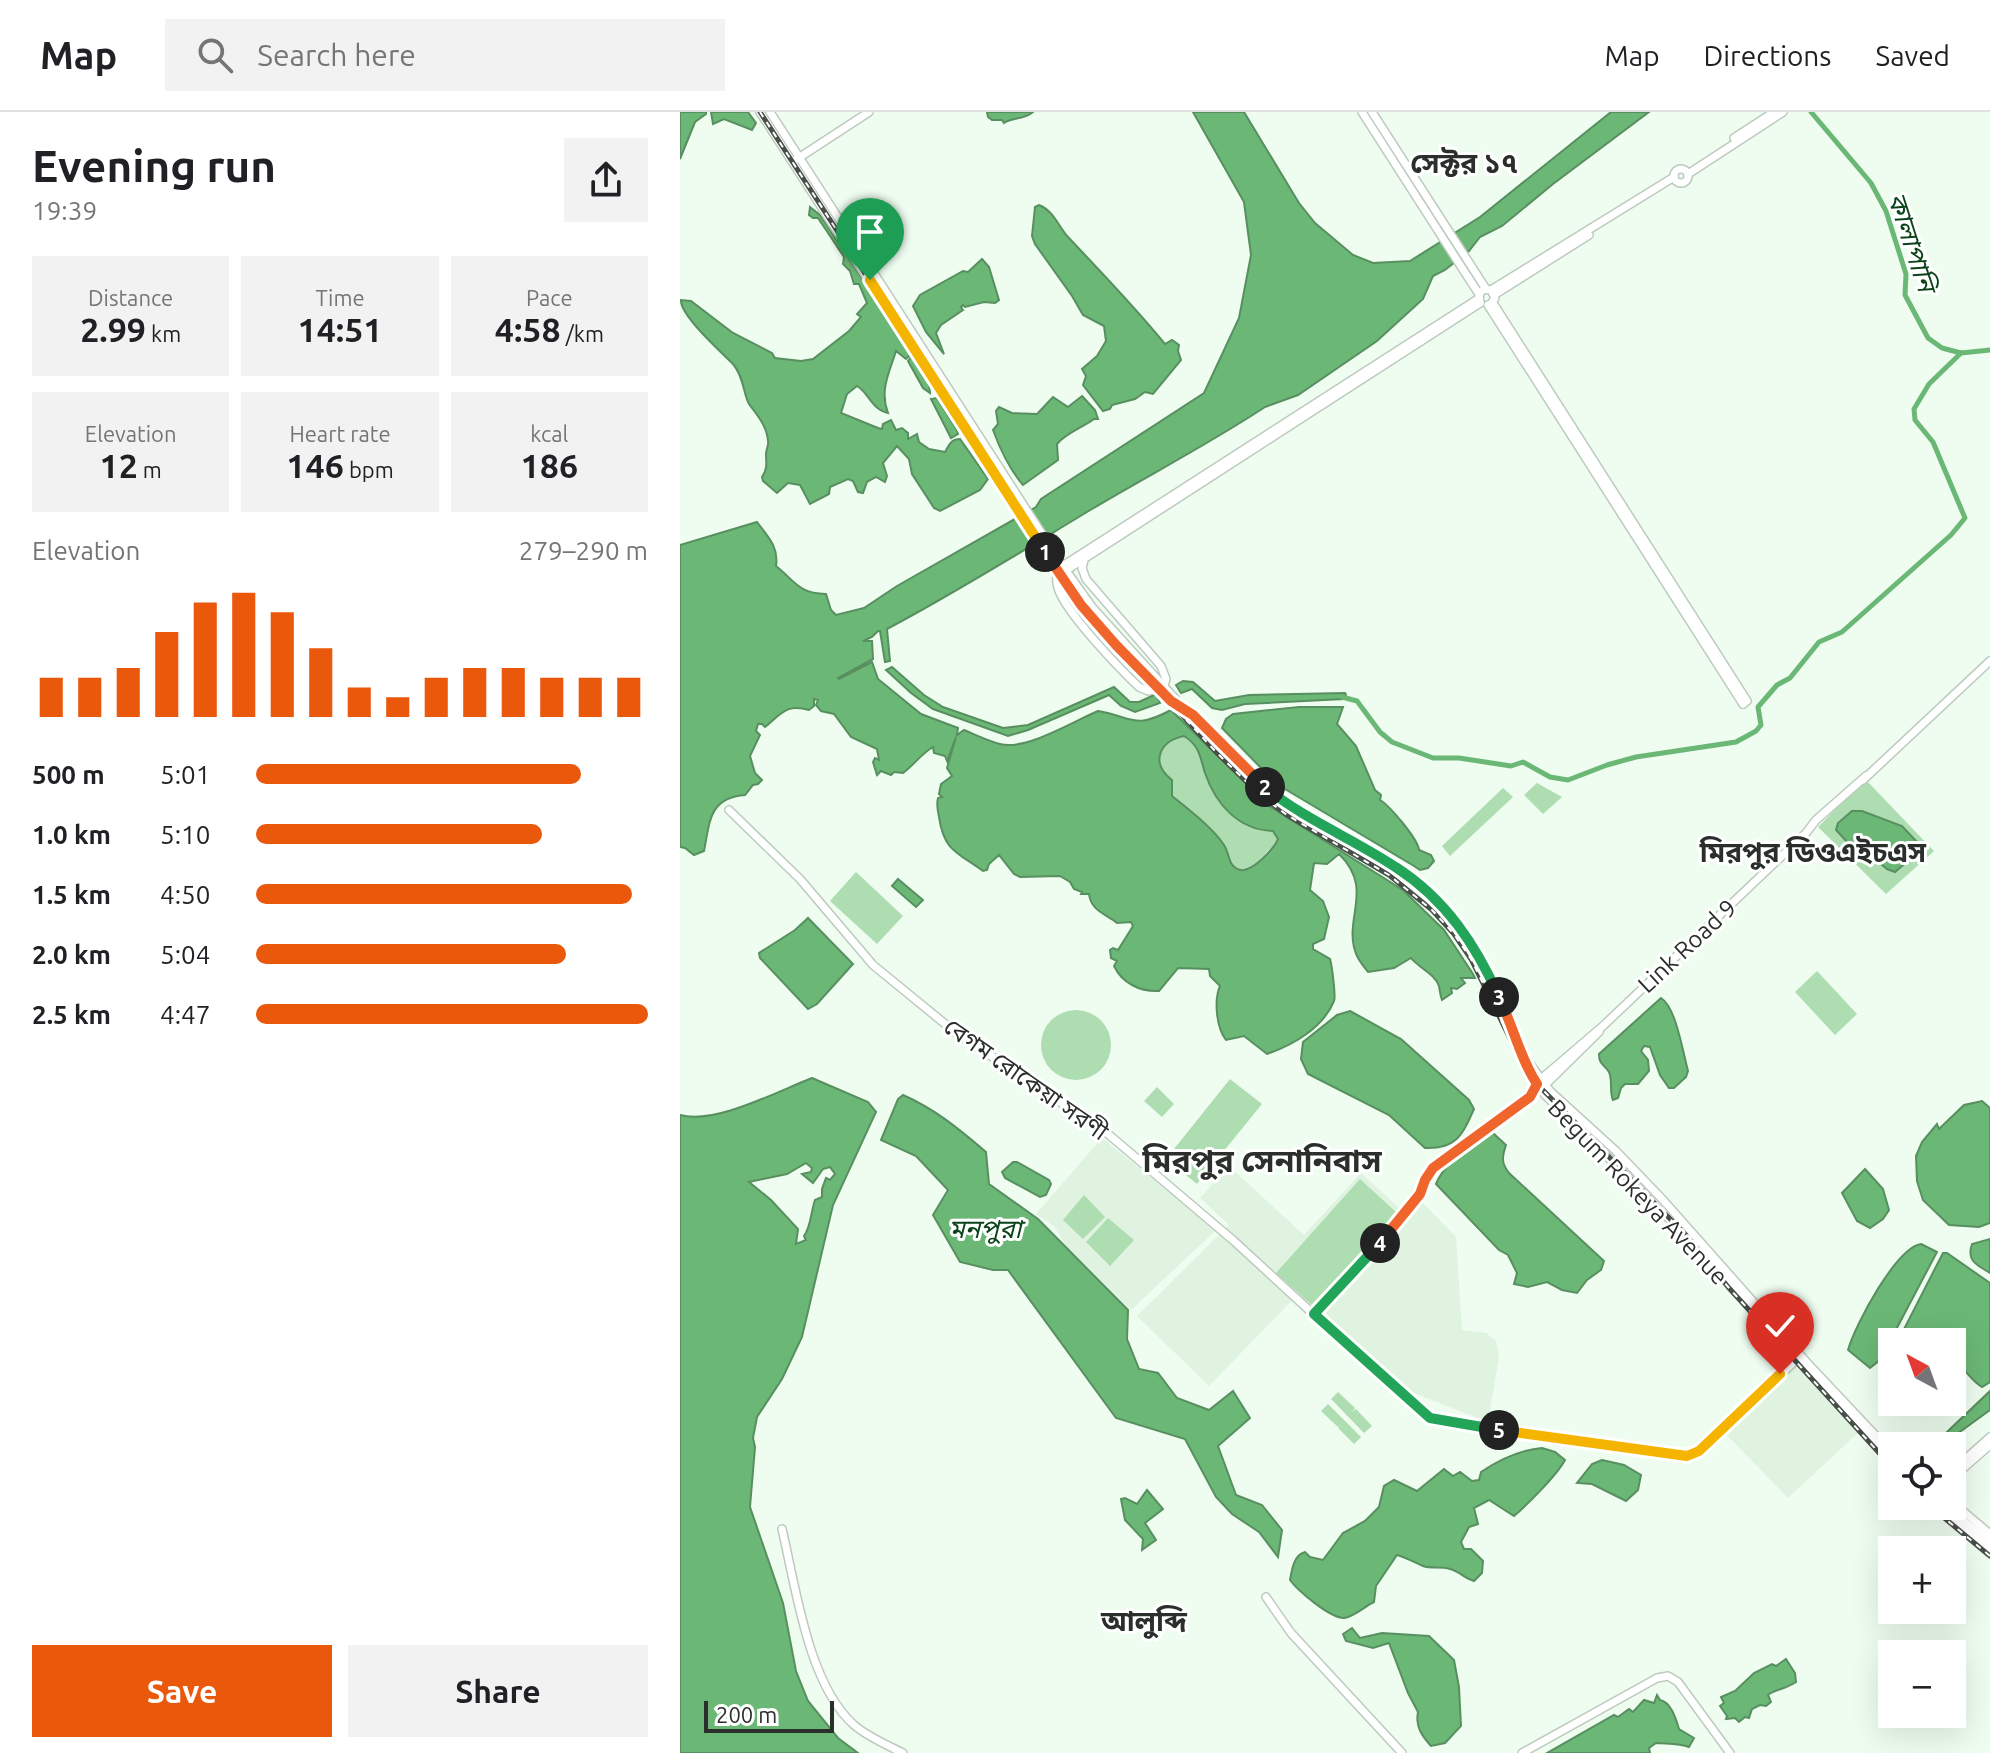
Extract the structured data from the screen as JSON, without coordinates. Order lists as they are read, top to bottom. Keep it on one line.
{"streets":{"street":["Link Road 9","বেগম রোকেয়া সরণী","Begum Rokeya Avenue"]},"crossings":[["Link Road 9","বেগম রোকেয়া সরণী"],["Link Road 9","Begum Rokeya Avenue"],["বেগম রোকেয়া সরণী","Begum Rokeya Avenue"]],"districts":["সেক্টর ১৭","মিরপুর ডিওএইচএস","মিরপুর সেনানিবাস","আলুব্দি"],"water":["কালাপানি","মনপুরা"],"scale_bar":"200 m","north":"top left","page":{"header":"Map","search":"Search here","nav":["Map","Directions","Saved"],"heading":["Evening run","19:39"],"stats":[["Distance","2.99 km"],["Time","14:51"],["Pace","4:58 /km"],["Elevation","12 m"],["Heart rate","146 bpm"],["kcal","186"]],"chart":["Elevation","279–290 m"],"pins":["1","2","3","4","5"],"list":[{"name":"500 m","note":"5:01"},{"name":"1.0 km","note":"5:10"},{"name":"1.5 km","note":"4:50"},{"name":"2.0 km","note":"5:04"},{"name":"2.5 km","note":"4:47"}],"map_buttons":["+","−"],"buttons":["Save","Share"],"scale":"200 m"}}
